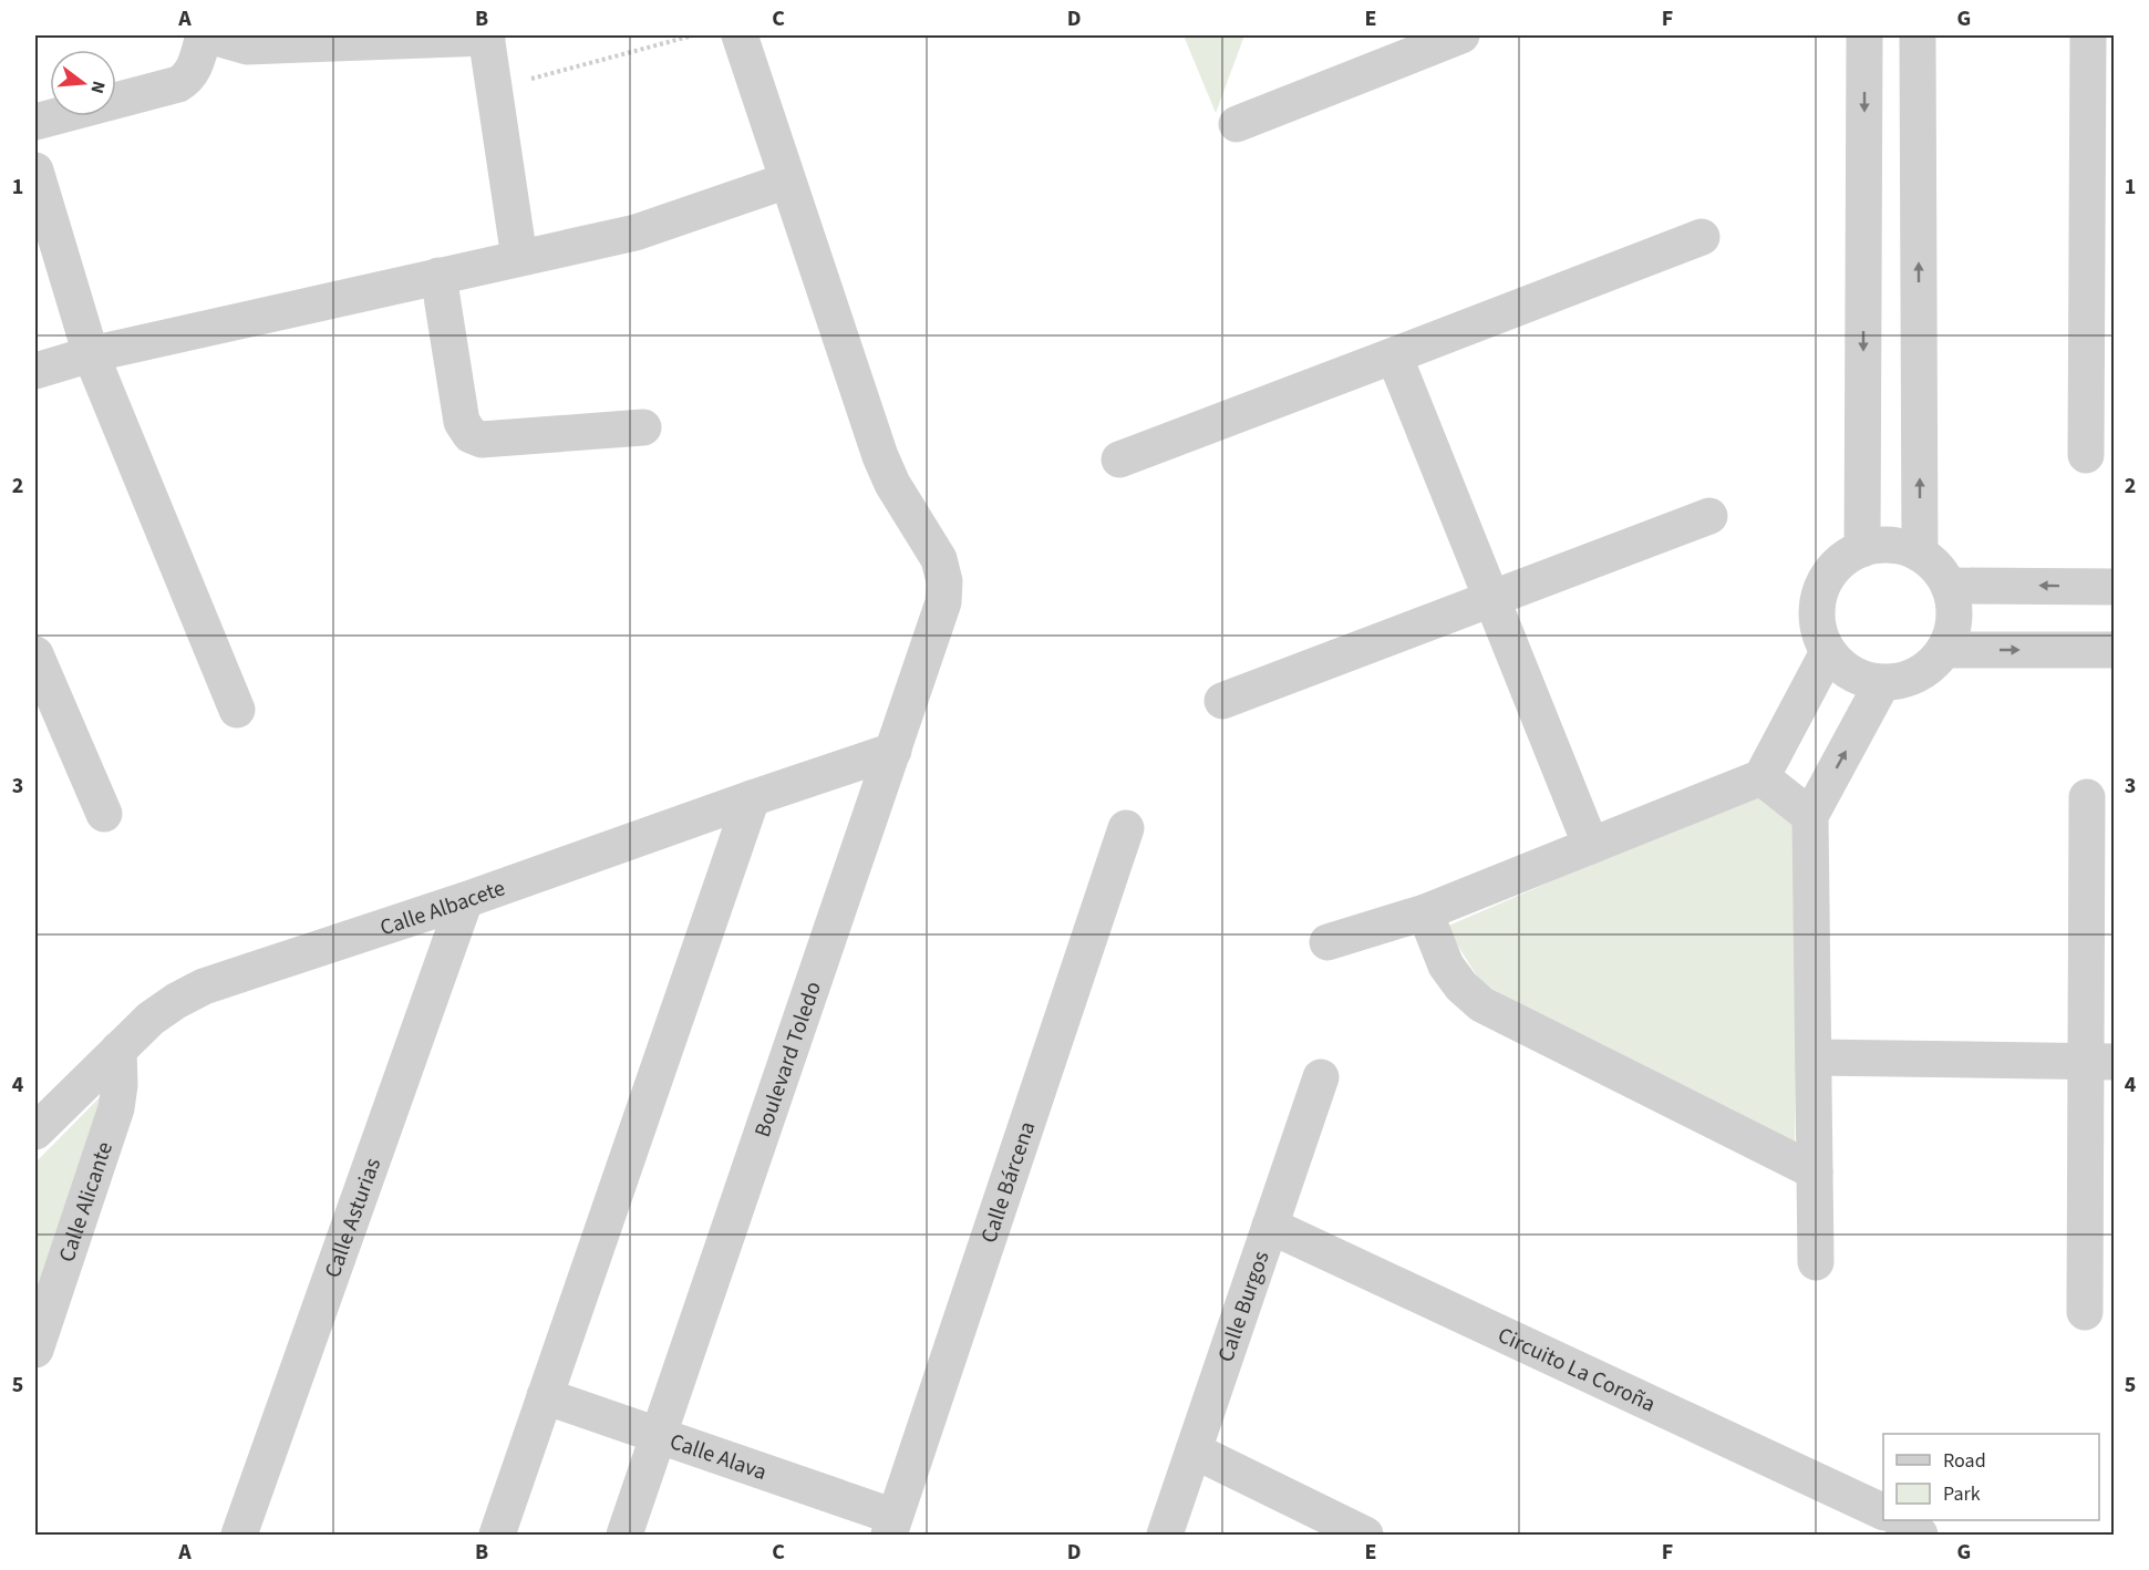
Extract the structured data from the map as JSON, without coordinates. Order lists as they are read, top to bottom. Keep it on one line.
{"streets":{"street":["Calle Albacete","Boulevard Toledo","Calle Bárcena","Calle Alicante","Calle Asturias","Calle Burgos","Circuito La Coroña","Calle Alava"]},"crossings":[["Calle Albacete","Boulevard Toledo"],["Calle Albacete","Calle Alicante"],["Calle Albacete","Calle Asturias"],["Boulevard Toledo","Calle Alava"],["Calle Bárcena","Calle Alava"],["Calle Burgos","Circuito La Coroña"]],"legend":["Road","Park"],"north":"right","grid":{"columns":["A","B","C","D","E","F","G"],"rows":["1","2","3","4","5"]}}
